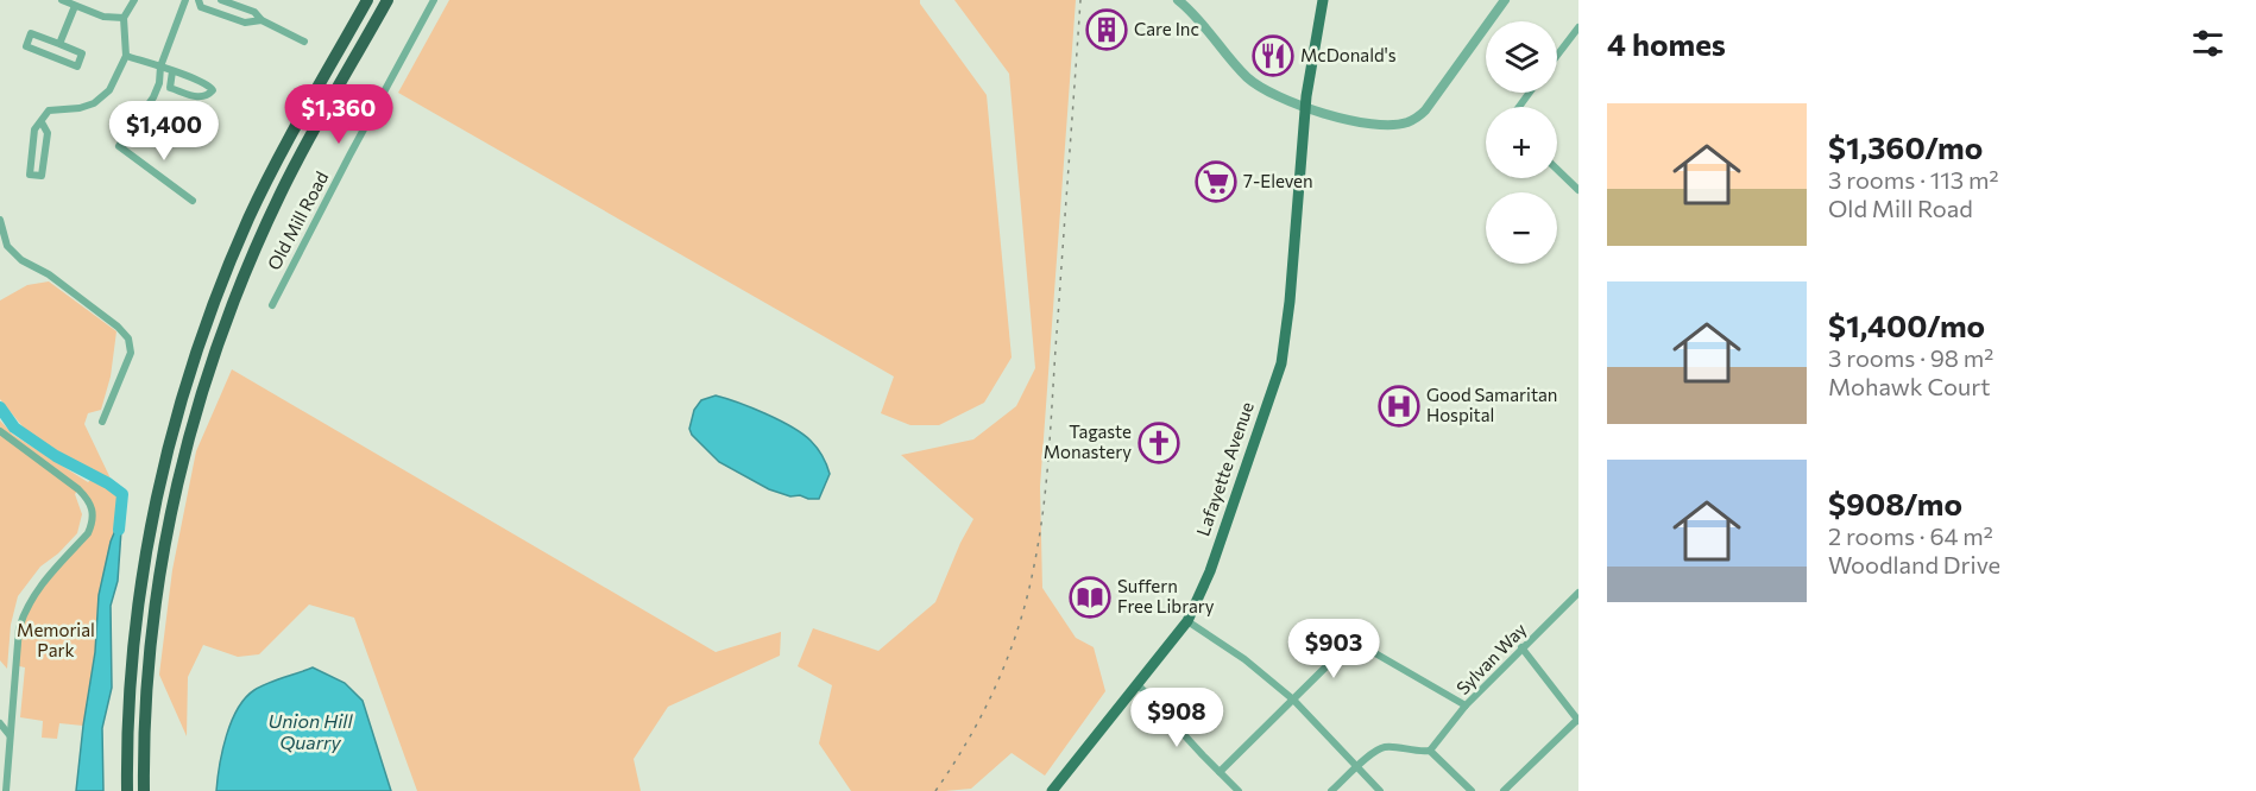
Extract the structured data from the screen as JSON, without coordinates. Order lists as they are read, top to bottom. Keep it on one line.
{"streets":{"main road":["Lafayette Avenue"],"street":["Old Mill Road","Sylvan Way"]},"water":["Union Hill Quarry"],"parks":["Memorial Park"],"places":{"building":["Care Inc"],"restaurant":["McDonald's"],"supermarket":["7-Eleven"],"hospital":["Good Samaritan Hospital"],"church":["Tagaste Monastery"],"library":["Suffern Free Library"]},"page":{"heading":"4 homes","map_buttons":["+","−"],"price":["$1,360","$1,400","$903","$908"],"list":[{"name":"$1,360/mo","note":"3 rooms · 113 m² · Old Mill Road"},{"name":"$1,400/mo","note":"3 rooms · 98 m² · Mohawk Court"},{"name":"$908/mo","note":"2 rooms · 64 m² · Woodland Drive"}]}}
